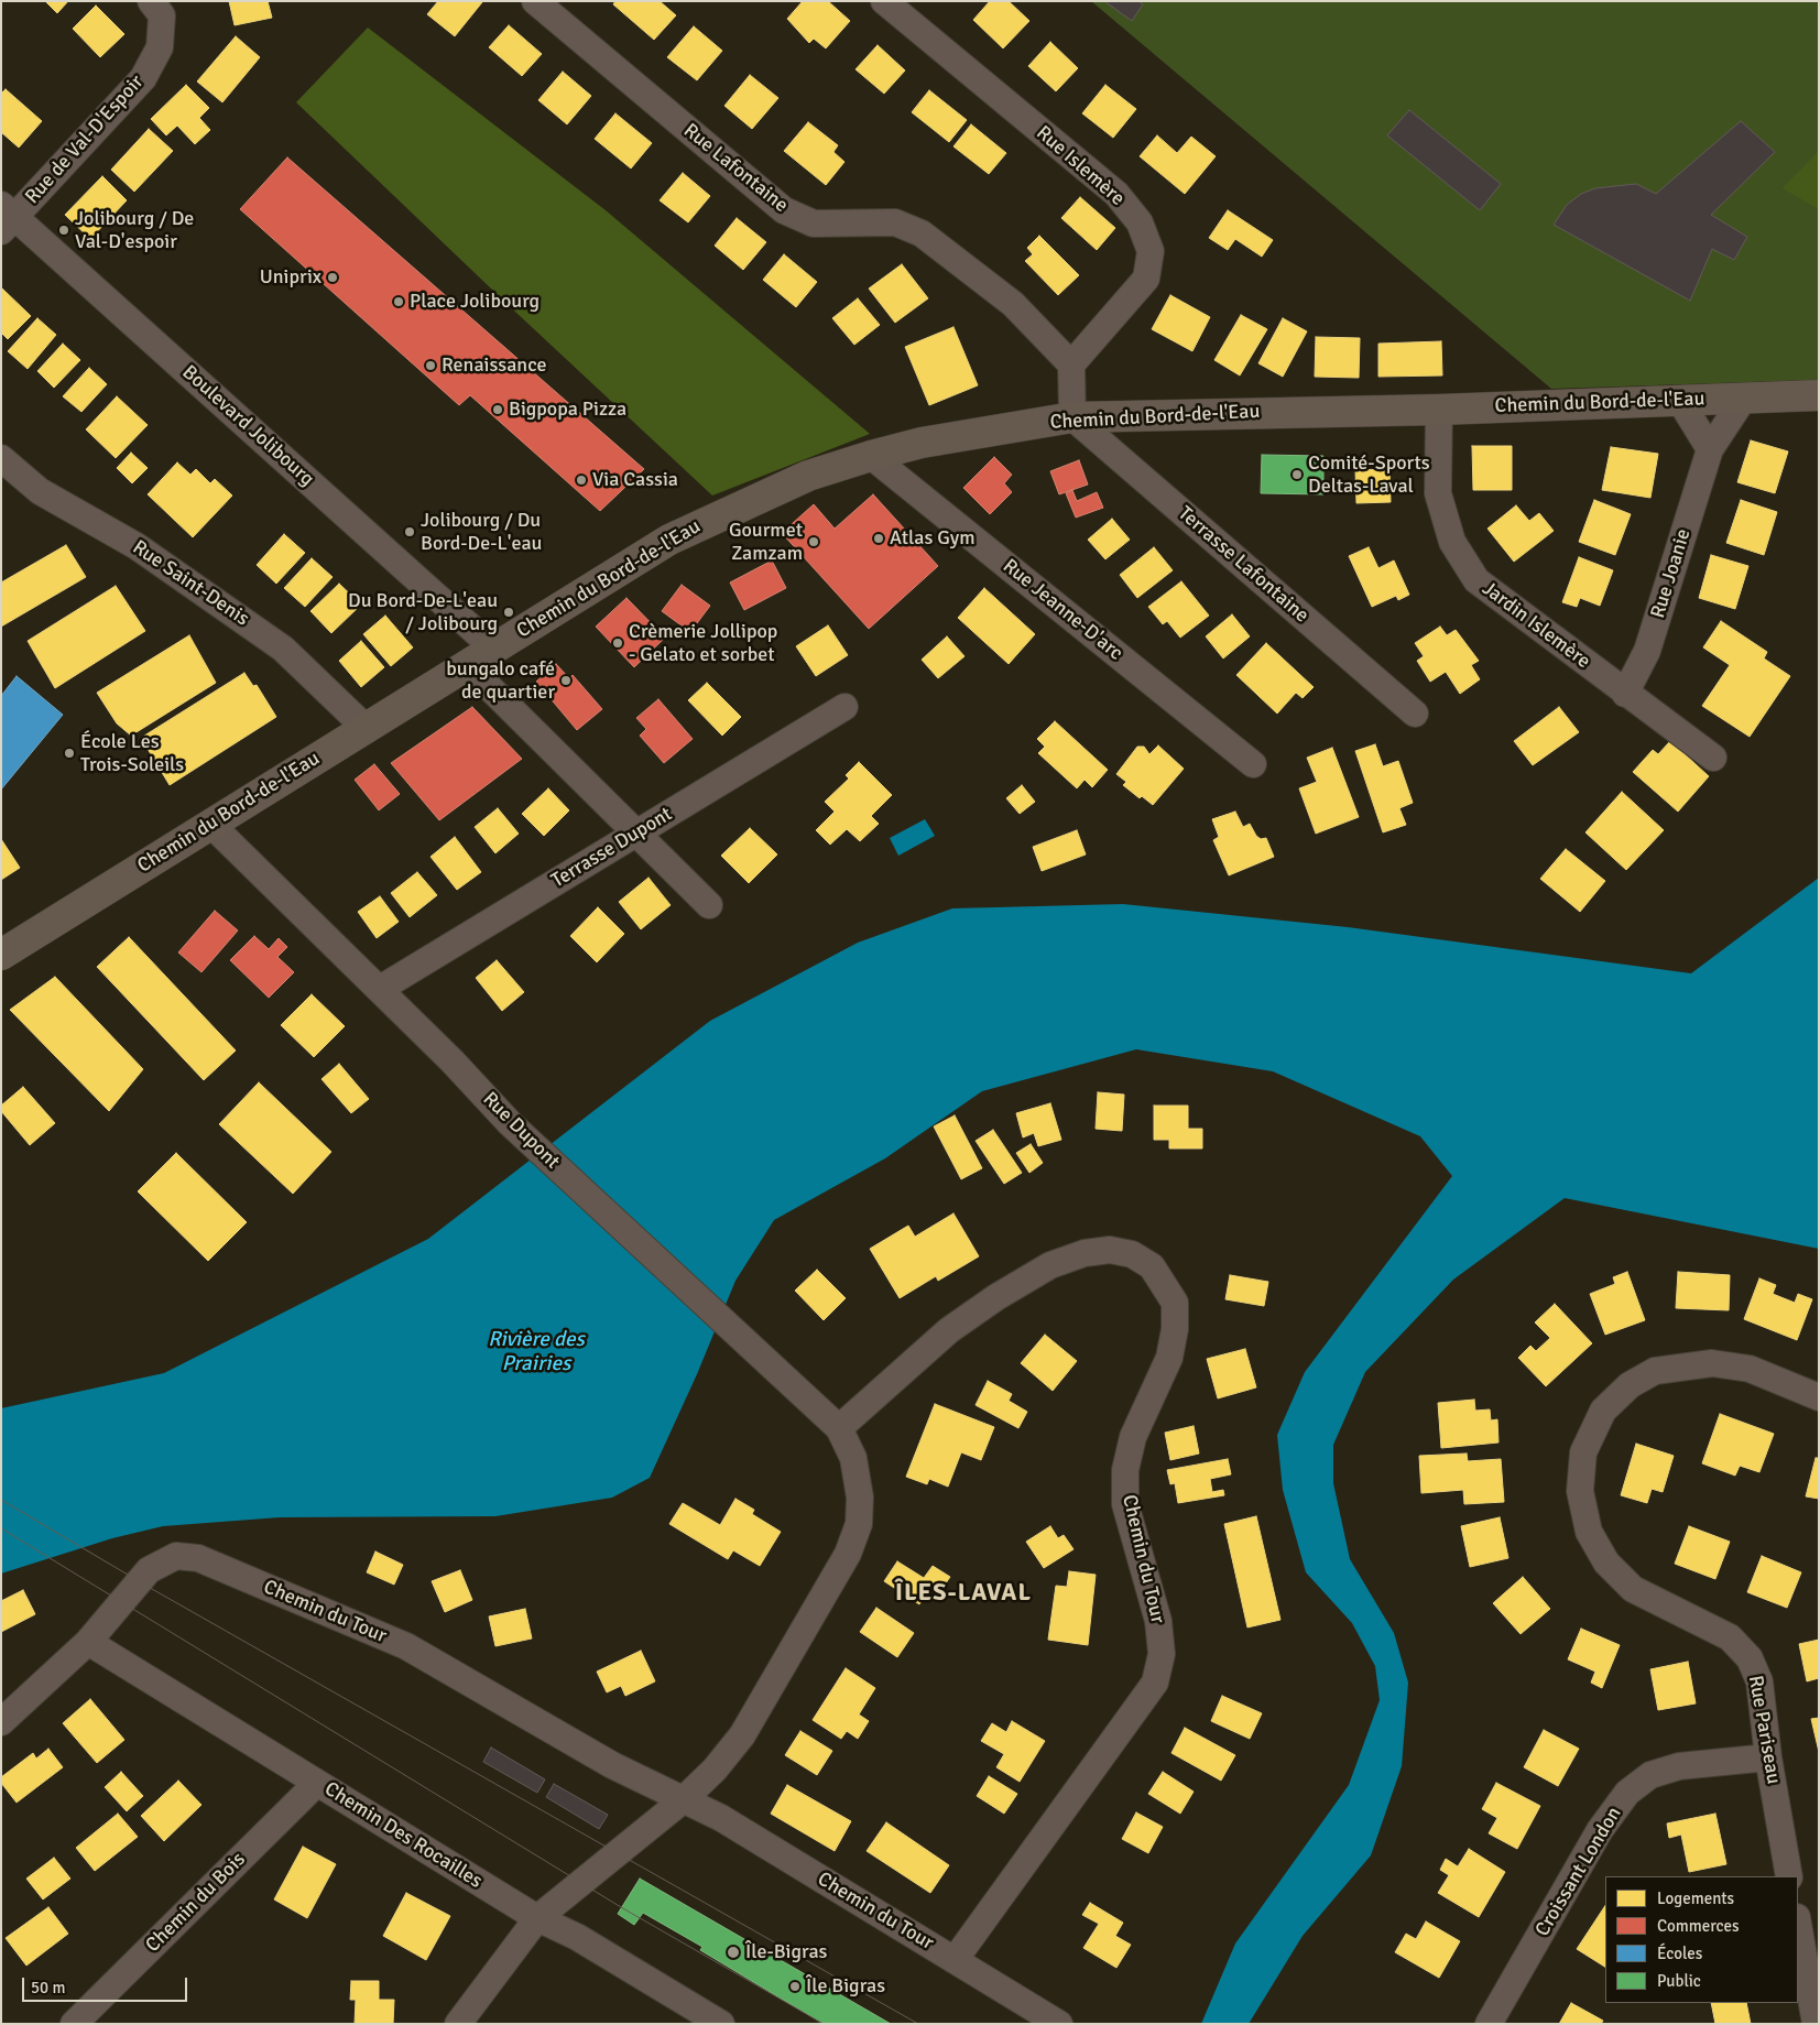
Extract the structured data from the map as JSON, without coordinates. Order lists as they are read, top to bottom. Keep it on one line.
{"streets":{"street":["Rue de Val-D'Espoir","Rue Islemère","Rue Lafontaine","Chemin du Bord-de-l'Eau","Boulevard Jolibourg","Terrasse Lafontaine","Rue Joanie","Rue Saint-Denis","Rue Jeanne-D'arc","Jardin Islemère","Terrasse Dupont","Rue Dupont","Chemin du Tour","Rue Pariseau","Chemin Des Rocailles","Croissant London","Chemin du Bois"]},"crossings":[["Rue de Val-D'Espoir","Boulevard Jolibourg"],["Rue Islemère","Rue Lafontaine"],["Chemin du Bord-de-l'Eau","Boulevard Jolibourg"],["Chemin du Bord-de-l'Eau","Terrasse Lafontaine"],["Chemin du Bord-de-l'Eau","Rue Joanie"],["Chemin du Bord-de-l'Eau","Rue Saint-Denis"],["Chemin du Bord-de-l'Eau","Rue Jeanne-D'arc"],["Chemin du Bord-de-l'Eau","Jardin Islemère"],["Chemin du Bord-de-l'Eau","Rue Dupont"],["Rue Joanie","Jardin Islemère"],["Terrasse Dupont","Rue Dupont"],["Rue Dupont","Chemin du Tour"],["Chemin du Tour","Chemin Des Rocailles"],["Rue Pariseau","Croissant London"],["Chemin Des Rocailles","Chemin du Bois"]],"districts":["ÎLES-LAVAL"],"water":["Rivière des Prairies"],"places":["Jolibourg / De Val-D'espoir","Uniprix","Place Jolibourg","Renaissance","Bigpopa Pizza","Comité-Sports Deltas-Laval","Via Cassia","Jolibourg / Du Bord-De-L'eau","Atlas Gym","Gourmet Zamzam","Du Bord-De-L'eau / Jolibourg","Crèmerie Jollipop - Gelato et sorbet","bungalo café de quartier","École Les Trois-Soleils","Île-Bigras","Île Bigras"],"legend":["Logements","Commerces","Écoles","Public"],"scale_bar":"50 m"}
